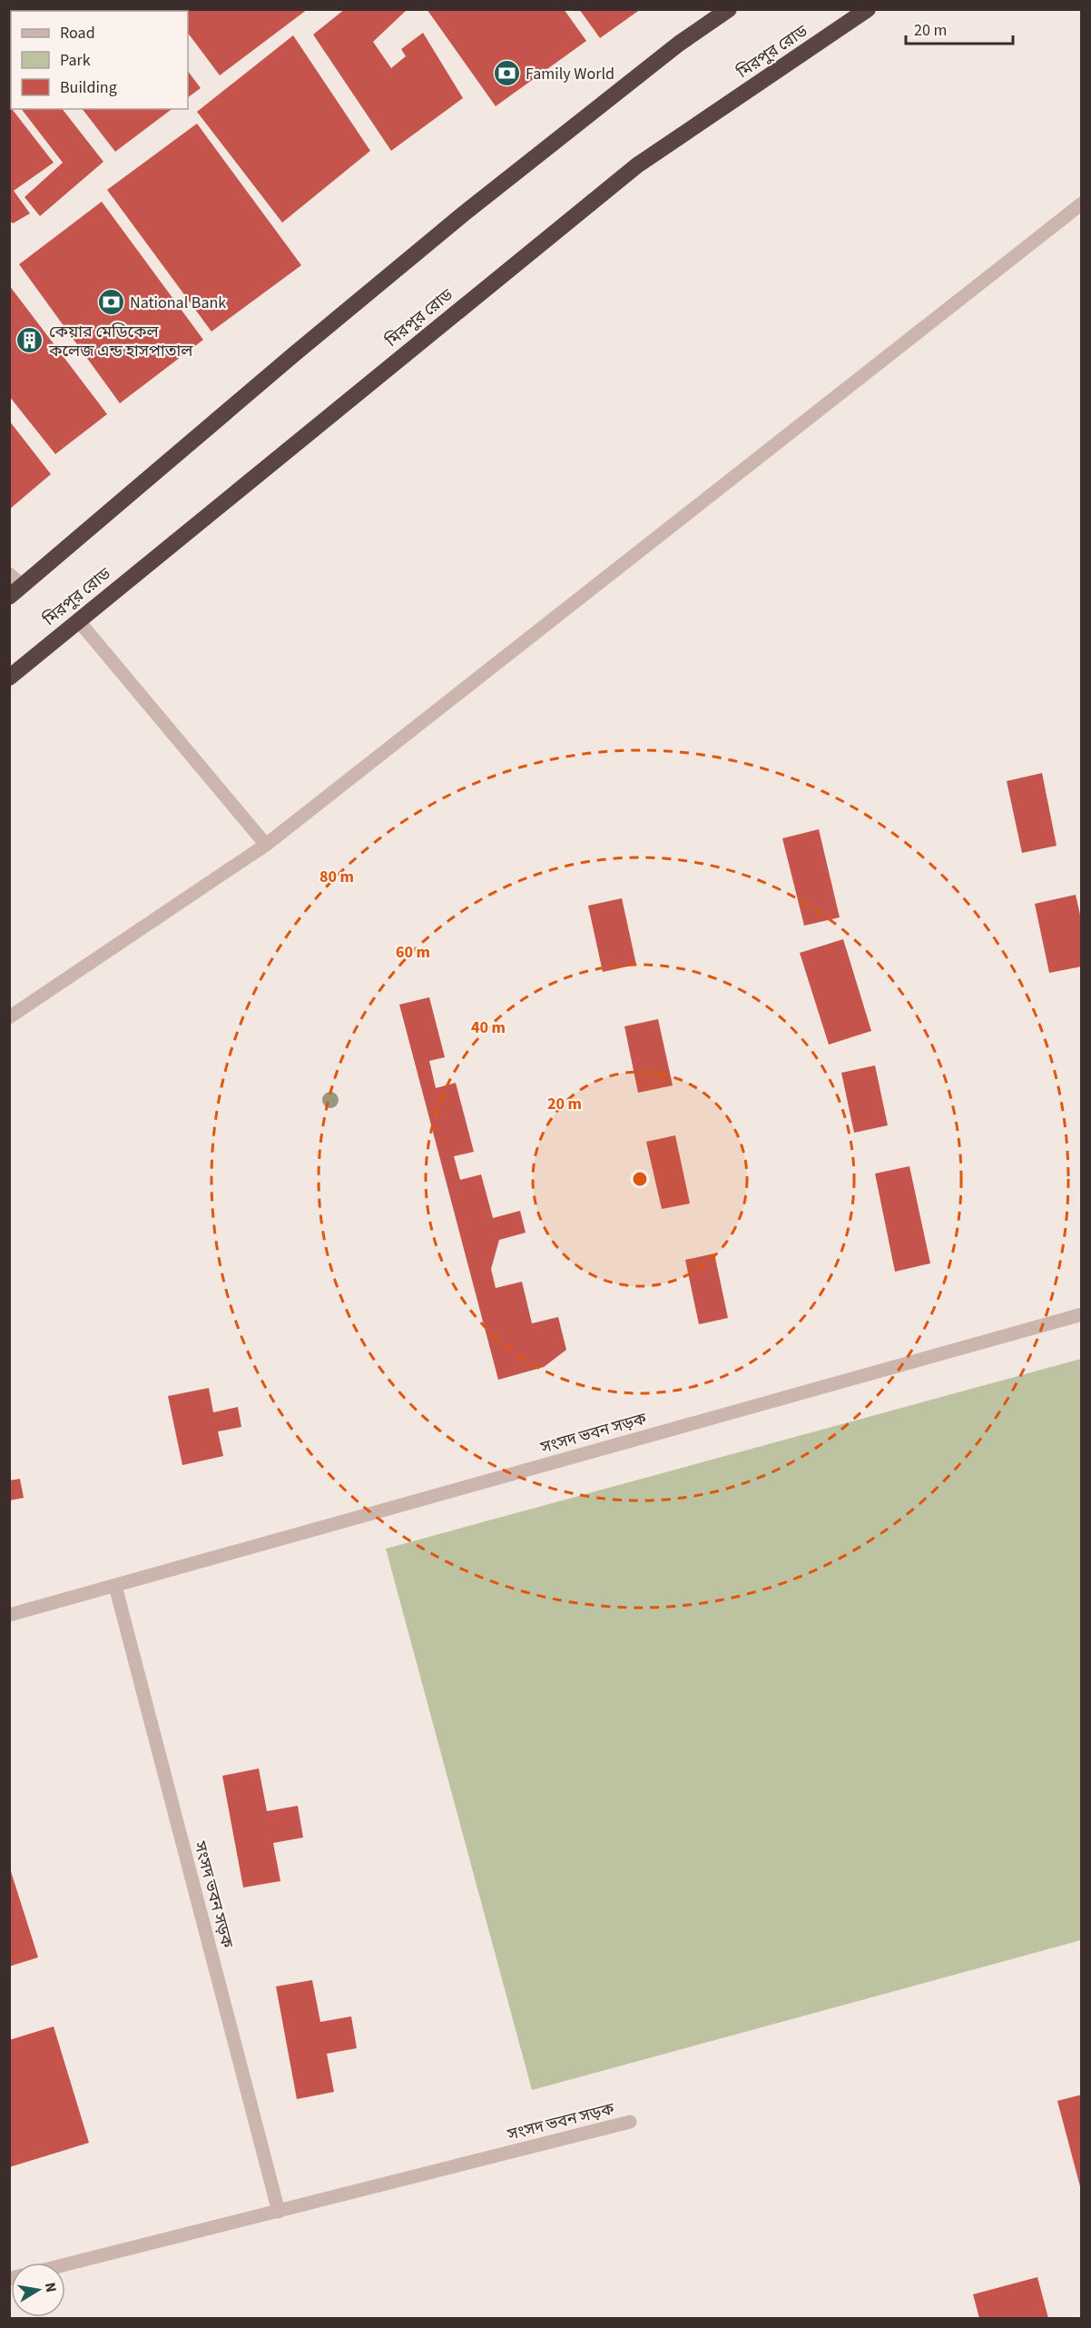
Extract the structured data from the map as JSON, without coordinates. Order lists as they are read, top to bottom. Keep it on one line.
{"streets":{"highway":["মিরপুর রোড"],"street":["সংসদ ভবন সড়ক"]},"places":{"bank":["Family World","National Bank"],"building":["কেয়ার মেডিকেল কলেজ এন্ড হাসপাতাল"]},"legend":["Road","Park","Building"],"scale_bar":"20 m","north":"right","rings":["80 m","60 m","40 m","20 m"]}
